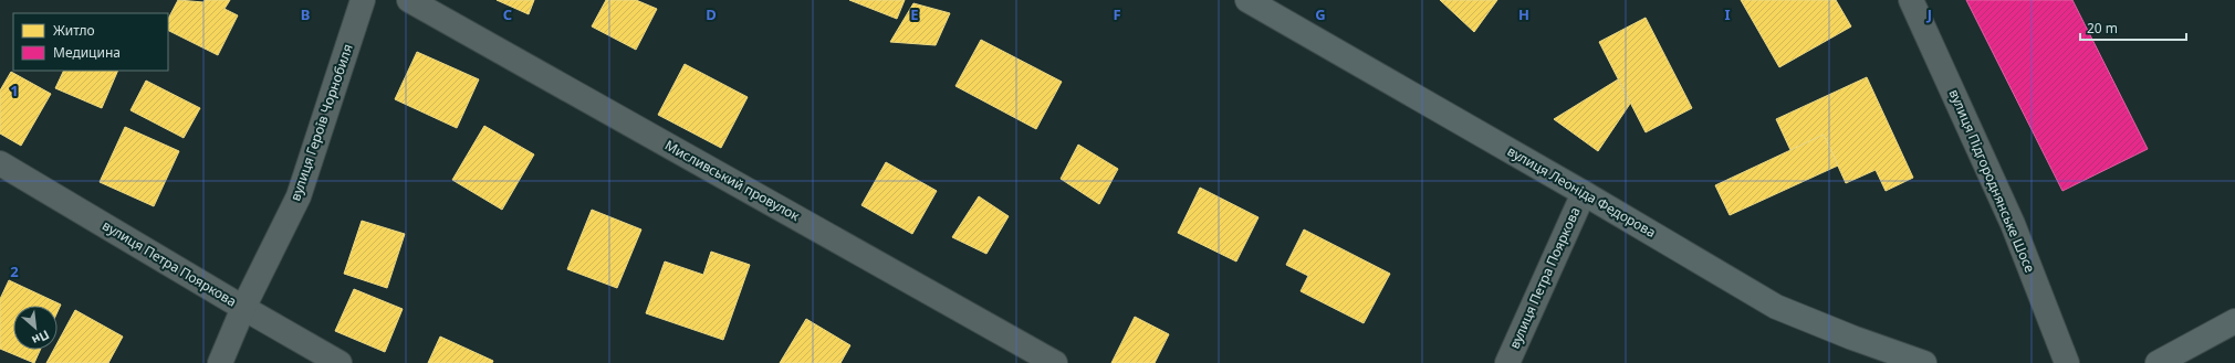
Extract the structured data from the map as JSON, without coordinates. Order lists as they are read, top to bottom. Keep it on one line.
{"streets":{"street":["вулиця Героїв Чорнобиля","Мисливський провулок","вулиця Підгороднянське Шосе","вулиця Леоніда Федорова","вулиця Петра Пояркова"]},"crossings":[["вулиця Героїв Чорнобиля","вулиця Петра Пояркова"],["вулиця Леоніда Федорова","вулиця Петра Пояркова"]],"legend":["Житло","Медицина"],"scale_bar":"20 m","north":"bottom right","grid":{"columns":["B","C","D","E","F","G","H","I","J"],"rows":["1","2"]}}
